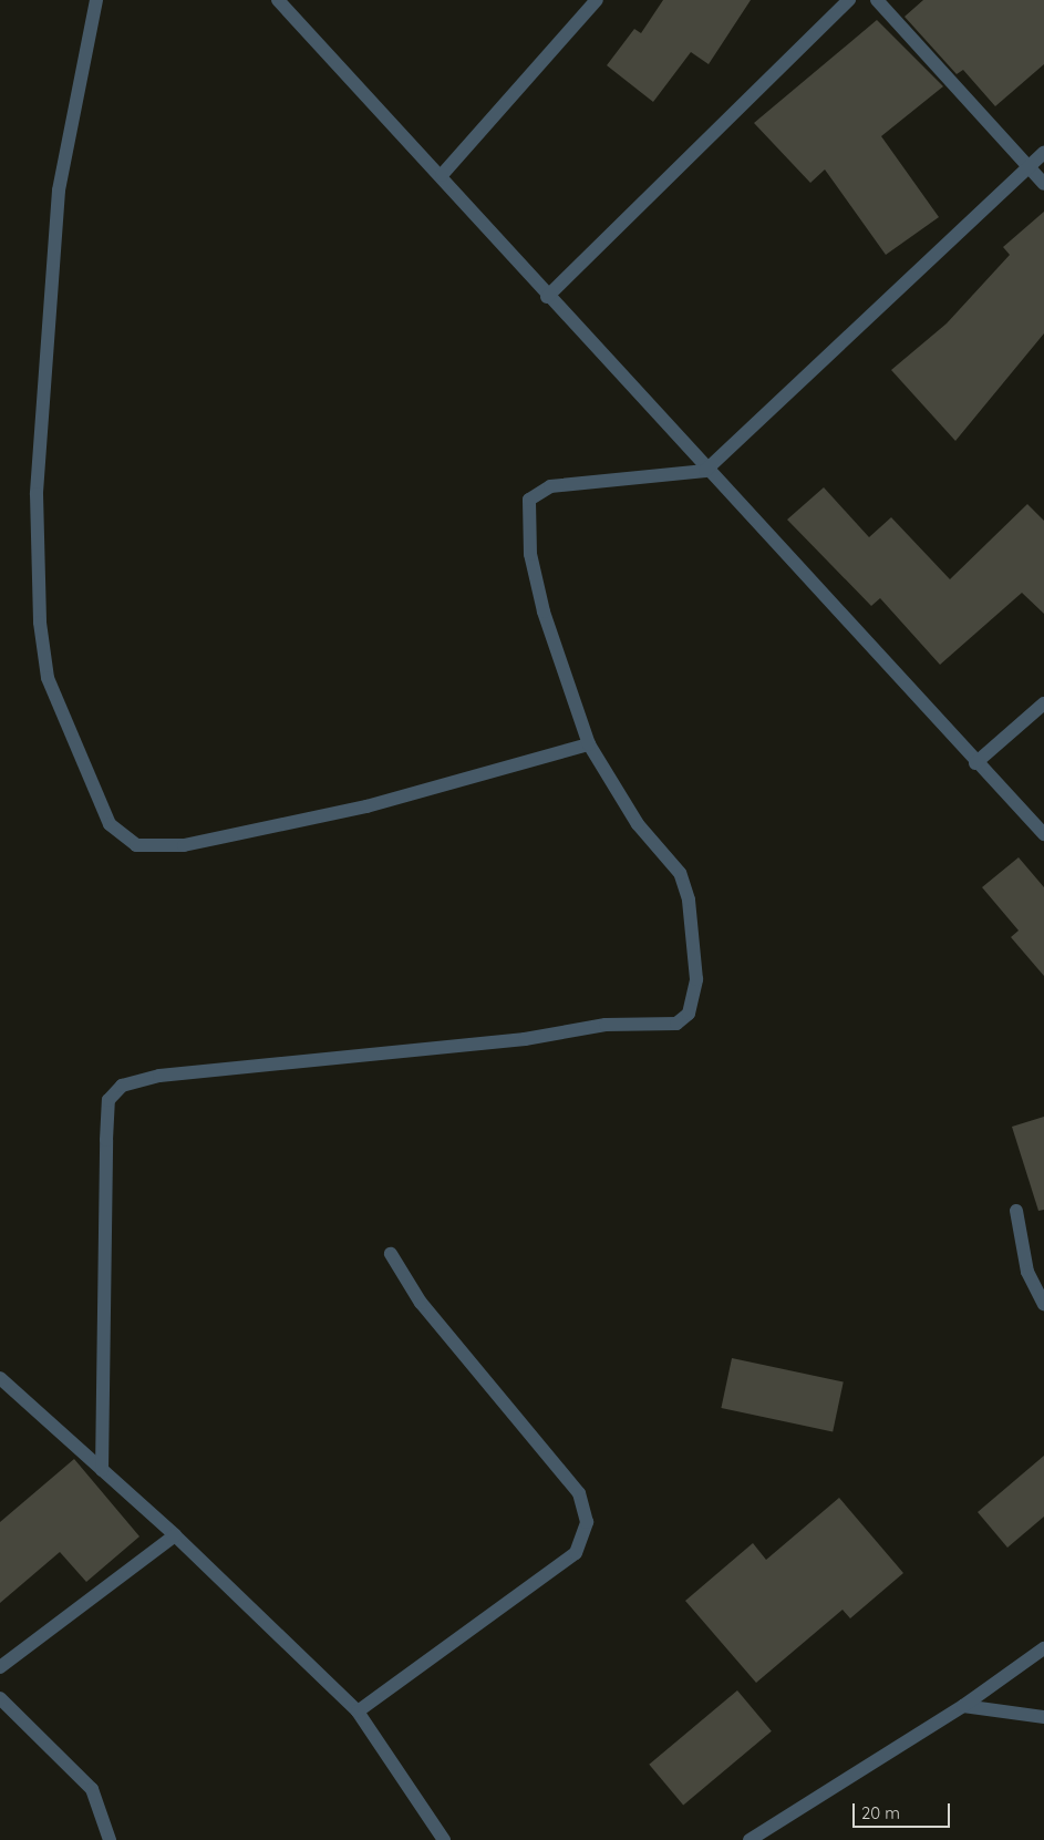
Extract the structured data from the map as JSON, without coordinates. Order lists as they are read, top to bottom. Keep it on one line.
{"scale_bar":"20 m"}
